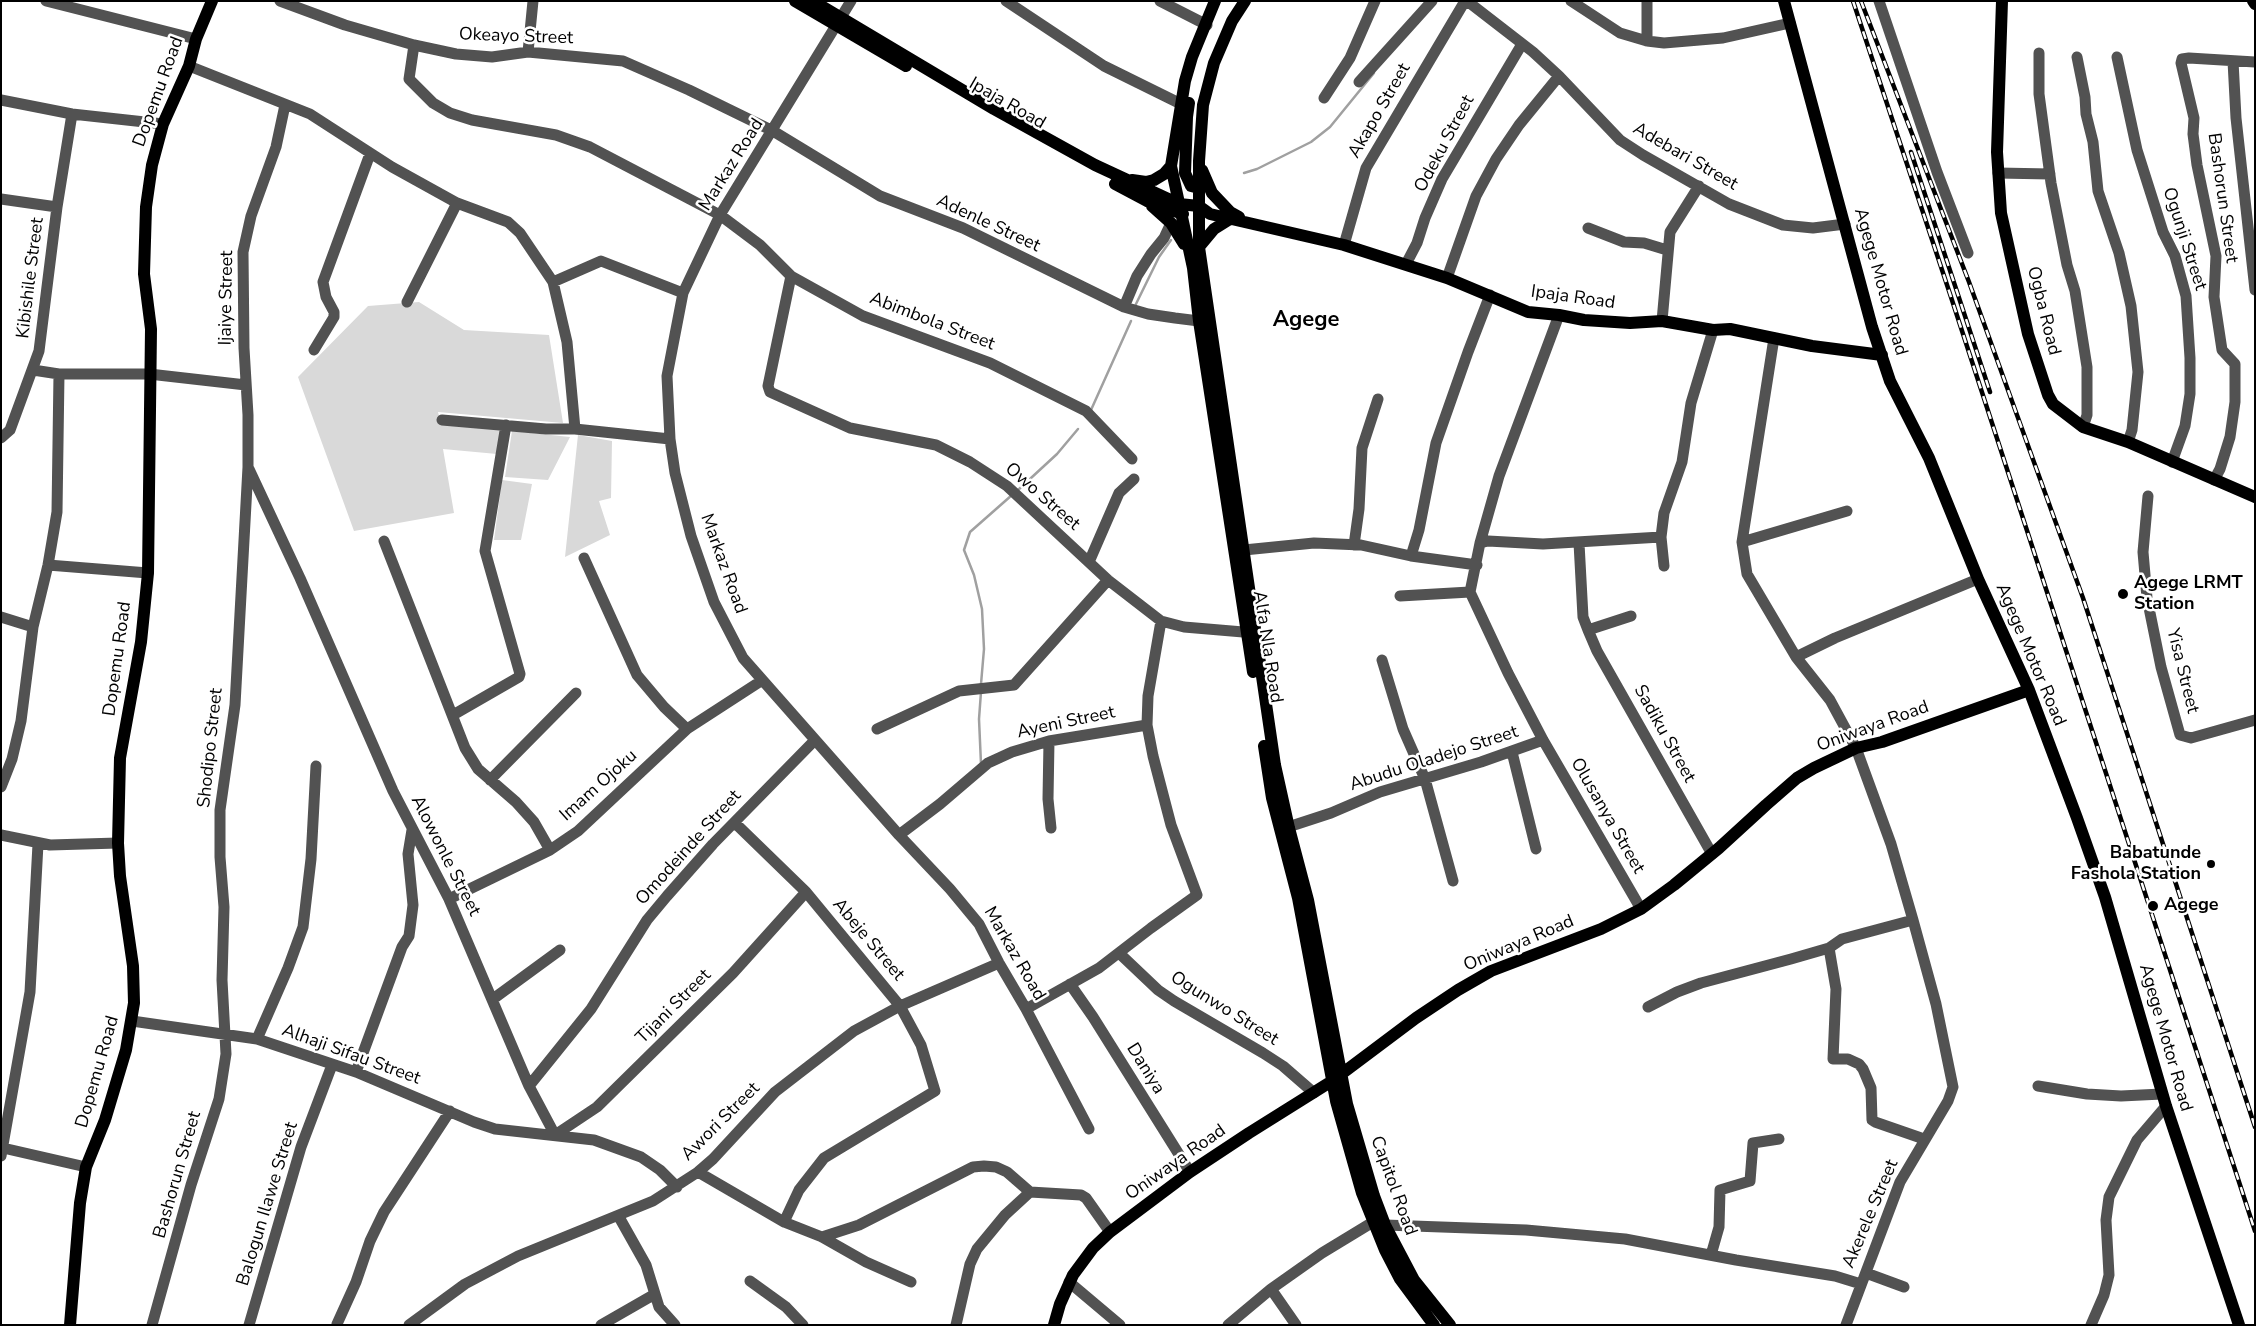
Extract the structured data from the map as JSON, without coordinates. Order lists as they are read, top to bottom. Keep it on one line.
{"streets":{"main road":["Dopemu Road","Ipaja Road","Agege Motor Road","Ogba Road","Alfa Nla Road","Oniwaya Road","Capitol Road"],"street":["Okeayo Street","Akapo Street","Odeku Street","Adebari Street","Markaz Road","Bashorun Street","Adenle Street","Ogunji Street","Kibishile Street","Ijaiye Street","Abimbola Street","Owo Street","Yisa Street","Ayeni Street","Sadiku Street","Shodipo Street","Abudu Oladejo Street","Imam Ojoku","Olusanya Street","Omodeinde Street","Alowonle Street","Abeje Street","Tijani Street","Ogunwo Street","Alhaji Sifau Street","Daniya","Awori Street","Balogun Ilawe Street","Akerele Street"]},"crossings":[["Okeayo Street","Markaz Road"],["Okeayo Street","Adenle Street"],["Okeayo Street","Abimbola Street"],["Dopemu Road","Alhaji Sifau Street"],["Ipaja Road","Akapo Street"],["Ipaja Road","Odeku Street"],["Ipaja Road","Markaz Road"],["Ipaja Road","Agege Motor Road"],["Ipaja Road","Alfa Nla Road"],["Ipaja Road","Akerele Street"],["Akapo Street","Adebari Street"],["Odeku Street","Adebari Street"],["Adebari Street","Agege Motor Road"],["Markaz Road","Adenle Street"],["Markaz Road","Abimbola Street"],["Markaz Road","Ayeni Street"],["Markaz Road","Imam Ojoku"],["Markaz Road","Omodeinde Street"],["Markaz Road","Awori Street"],["Bashorun Street","Ogba Road"],["Bashorun Street","Shodipo Street"],["Bashorun Street","Alhaji Sifau Street"],["Adenle Street","Alfa Nla Road"],["Ogunji Street","Ogba Road"],["Agege Motor Road","Oniwaya Road"],["Ijaiye Street","Shodipo Street"],["Ijaiye Street","Alowonle Street"],["Abimbola Street","Owo Street"],["Owo Street","Alfa Nla Road"],["Alfa Nla Road","Oniwaya Road"],["Alfa Nla Road","Abudu Oladejo Street"],["Alfa Nla Road","Capitol Road"],["Oniwaya Road","Sadiku Street"],["Oniwaya Road","Olusanya Street"],["Oniwaya Road","Ogunwo Street"],["Oniwaya Road","Daniya"],["Oniwaya Road","Capitol Road"],["Oniwaya Road","Akerele Street"],["Shodipo Street","Alowonle Street"],["Shodipo Street","Alhaji Sifau Street"],["Abudu Oladejo Street","Olusanya Street"],["Imam Ojoku","Alowonle Street"],["Omodeinde Street","Alowonle Street"],["Omodeinde Street","Abeje Street"],["Alowonle Street","Tijani Street"],["Alowonle Street","Alhaji Sifau Street"],["Abeje Street","Tijani Street"],["Abeje Street","Awori Street"],["Tijani Street","Alhaji Sifau Street"],["Alhaji Sifau Street","Balogun Ilawe Street"]],"districts":["Agege"],"places":["Agege LRMT Station","Babatunde Fashola Station","Agege"]}
